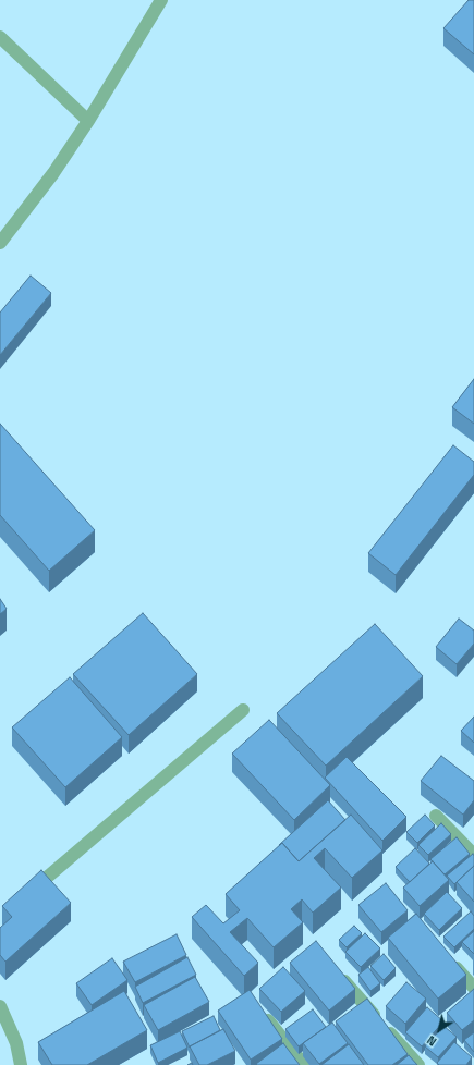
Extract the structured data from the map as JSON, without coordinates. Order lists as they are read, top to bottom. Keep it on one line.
{"north":"bottom left"}
